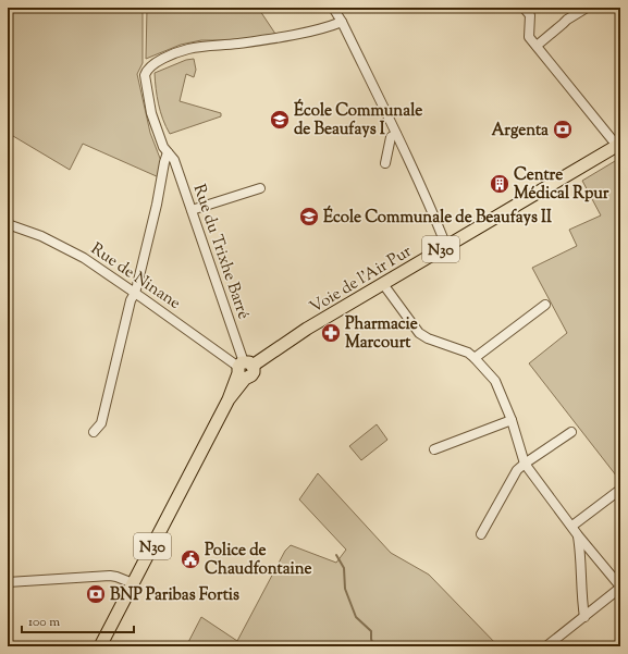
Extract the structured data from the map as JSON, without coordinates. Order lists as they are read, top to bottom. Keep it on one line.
{"streets":{"main road":["N30","Voie de l'Air Pur"],"street":["Rue du Trixhe Barré","Rue de Ninane"]},"crossings":[["N30","Rue du Trixhe Barré"],["N30","Rue de Ninane"],["N30","Voie de l'Air Pur"],["Rue du Trixhe Barré","Rue de Ninane"],["Rue du Trixhe Barré","Voie de l'Air Pur"],["Rue de Ninane","Voie de l'Air Pur"]],"places":{"school or university":["École Communale de Beaufays I","École Communale de Beaufays II"],"bank":["Argenta","BNP Paribas Fortis"],"building":["Centre Médical Rpur"],"pharmacy":["Pharmacie Marcourt"],"public building":["Police de Chaudfontaine"]},"scale_bar":"100 m"}
